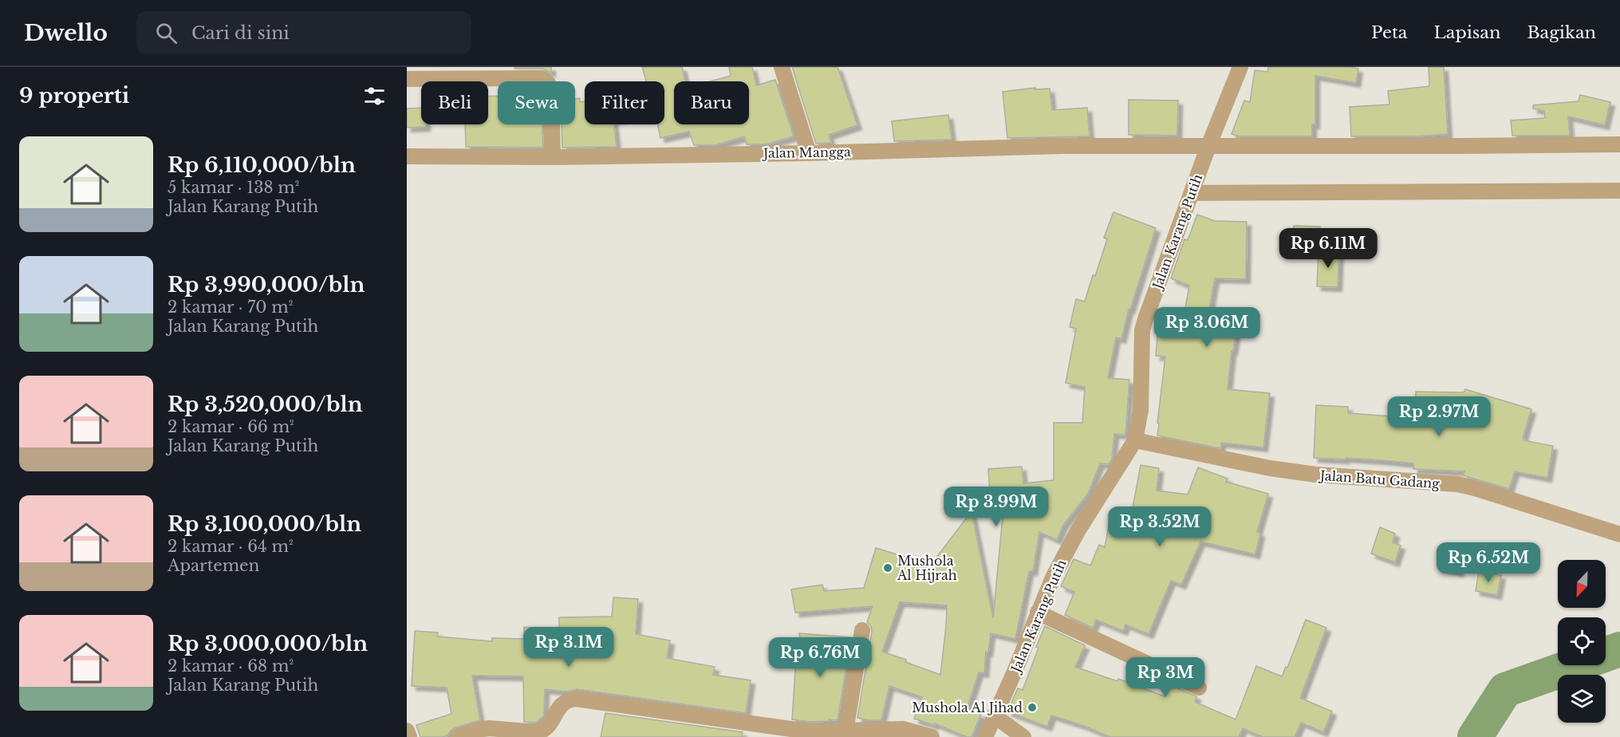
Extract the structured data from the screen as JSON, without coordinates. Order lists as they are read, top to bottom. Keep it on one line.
{"streets":{"street":["Jalan Mangga","Jalan Karang Putih","Jalan Batu Gadang"]},"crossings":[["Jalan Mangga","Jalan Karang Putih"],["Jalan Karang Putih","Jalan Batu Gadang"]],"places":["Mushola Al Hijrah","Mushola Al Jihad"],"north":"bottom left","page":{"header":"Dwello","search":"Cari di sini","nav":["Peta","Lapisan","Bagikan"],"heading":"9 properti","chip":["Beli","Sewa","Filter","Baru"],"list":[{"name":"Rp 6,110,000/bln","note":"5 kamar · 138 m² · Jalan Karang Putih"},{"name":"Rp 3,990,000/bln","note":"2 kamar · 70 m² · Jalan Karang Putih"},{"name":"Rp 3,520,000/bln","note":"2 kamar · 66 m² · Jalan Karang Putih"},{"name":"Rp 3,100,000/bln","note":"2 kamar · 64 m² · Apartemen"},{"name":"Rp 3,000,000/bln","note":"2 kamar · 68 m² · Jalan Karang Putih"}],"price":["Rp 6.11M","Rp 3.06M","Rp 2.97M","Rp 3.99M","Rp 3.52M","Rp 6.52M","Rp 3.1M","Rp 6.76M","Rp 3M"]}}
